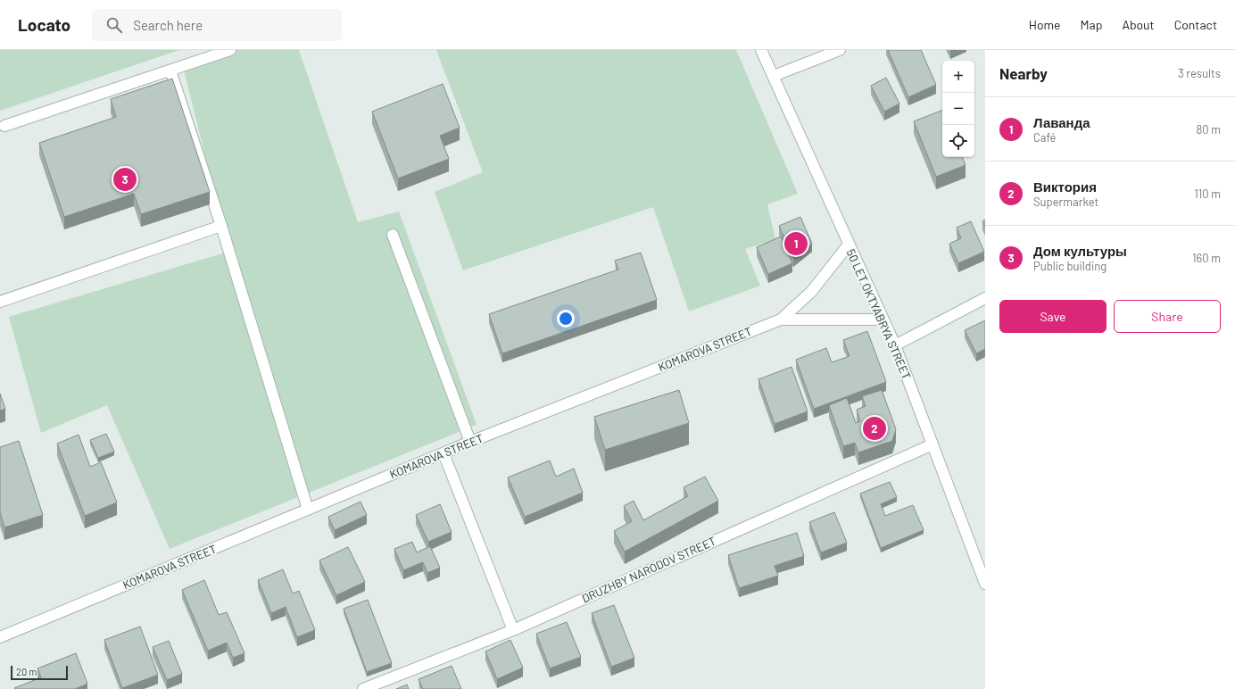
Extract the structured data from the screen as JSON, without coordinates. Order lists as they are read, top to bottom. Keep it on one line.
{"streets":{"street":["50 LET OKTYABRYA STREET","KOMAROVA STREET","DRUZHBY NARODOV STREET"]},"crossings":[["50 LET OKTYABRYA STREET","KOMAROVA STREET"],["50 LET OKTYABRYA STREET","DRUZHBY NARODOV STREET"]],"scale_bar":"20 m","page":{"header":"Locato","search":"Search here","nav":["Home","Map","About","Contact"],"heading":["Nearby","3 results"],"map_buttons":["+","−"],"list":[{"mark":"1","name":"Лаванда","note":"Café","value":"80 m"},{"mark":"2","name":"Виктория","note":"Supermarket","value":"110 m"},{"mark":"3","name":"Дом культуры","note":"Public building","value":"160 m"}],"pins":["3","1","2"],"buttons":["Save","Share"],"scale":"20 m"}}
